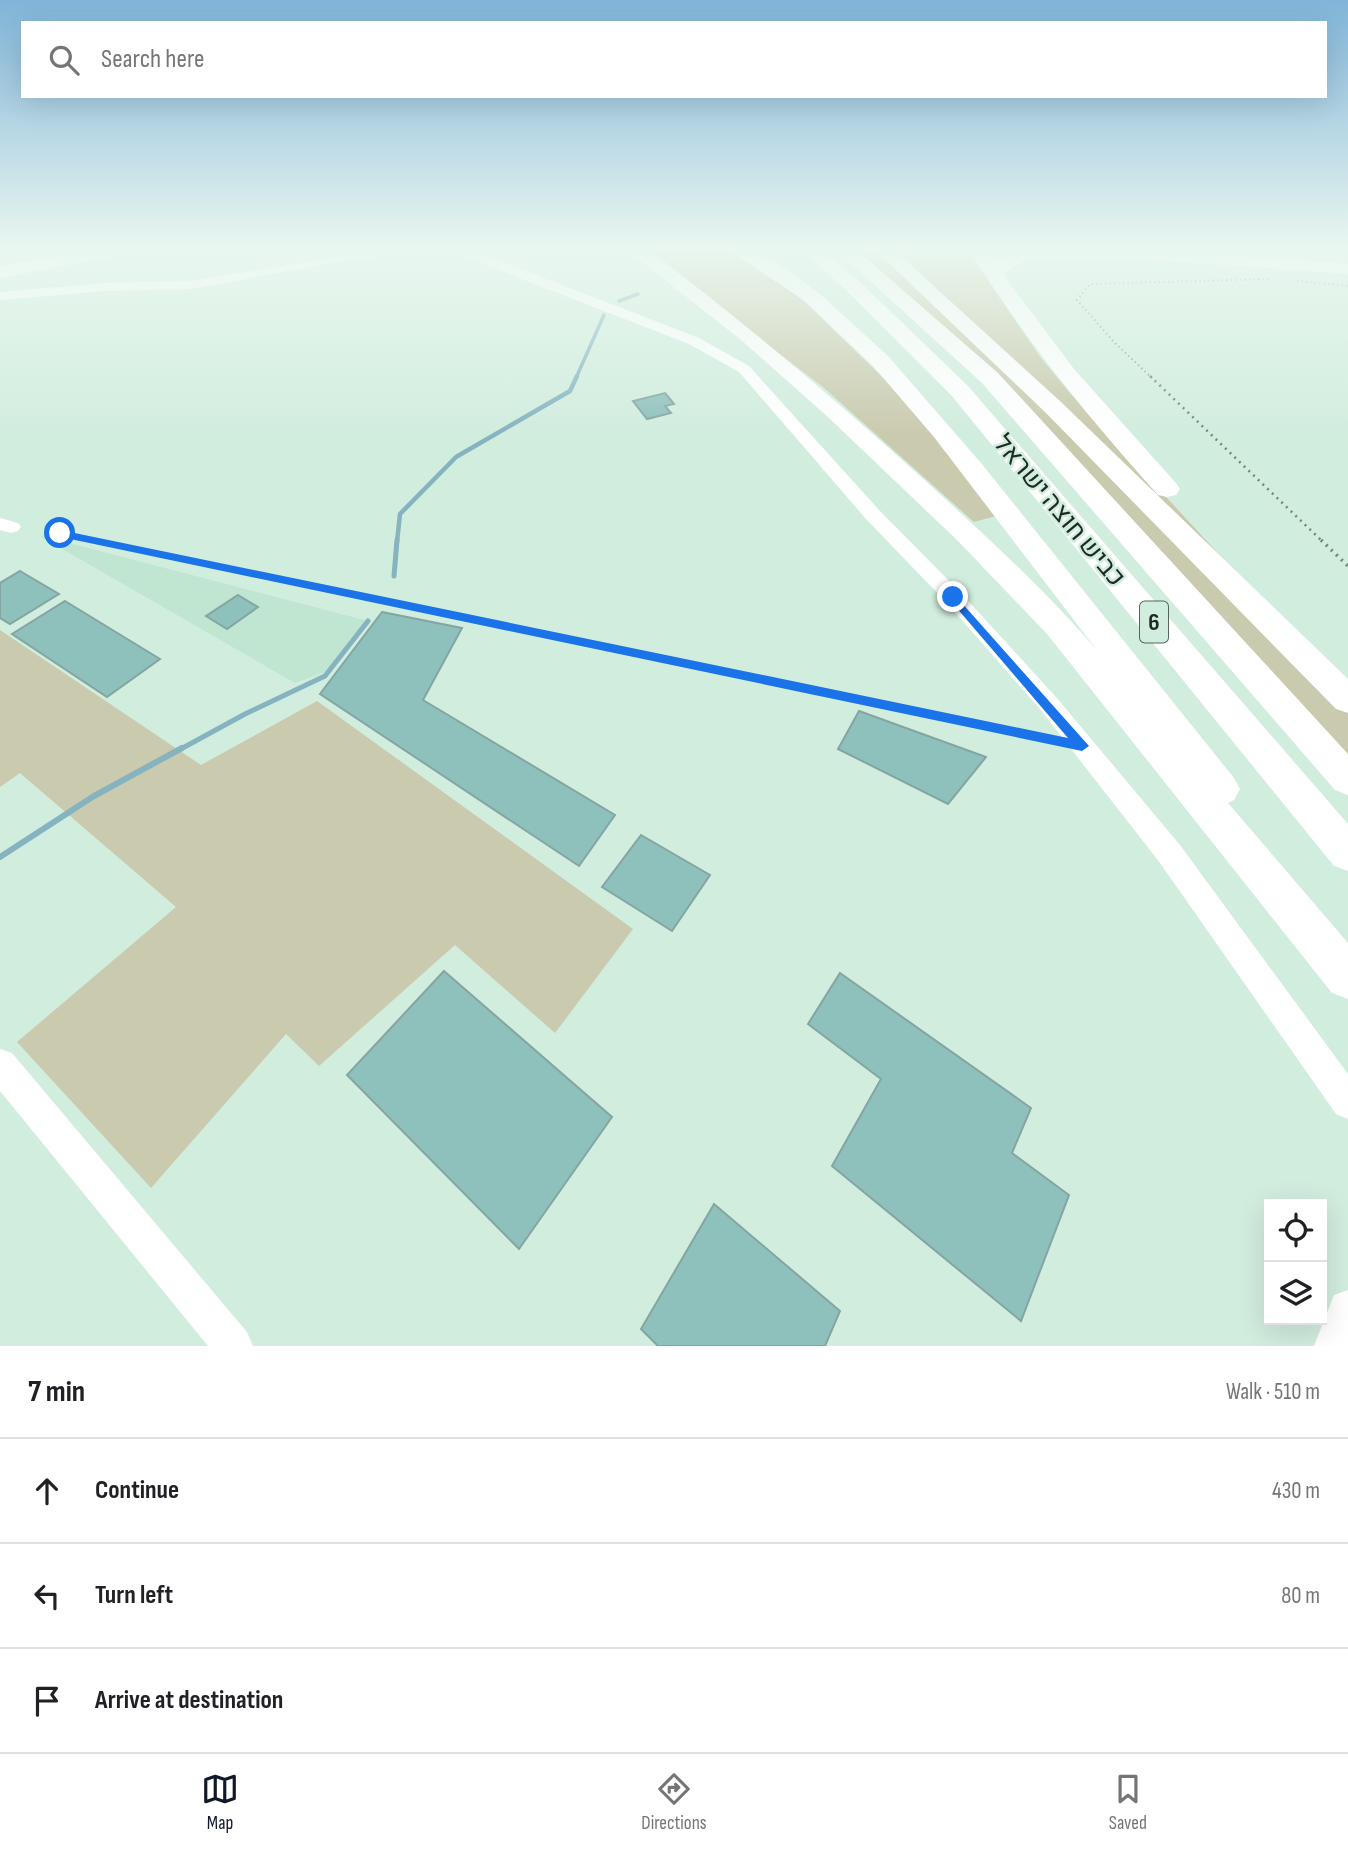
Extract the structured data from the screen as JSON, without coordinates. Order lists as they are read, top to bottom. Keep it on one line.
{"streets":{"highway":["כביש חוצה ישראל","6"]},"page":{"search":"Search here","heading":["7 min","Walk · 510 m"],"list":[["Continue","430 m"],["Turn left","80 m"],"Arrive at destination"],"nav":["Map","Directions","Saved"]}}
